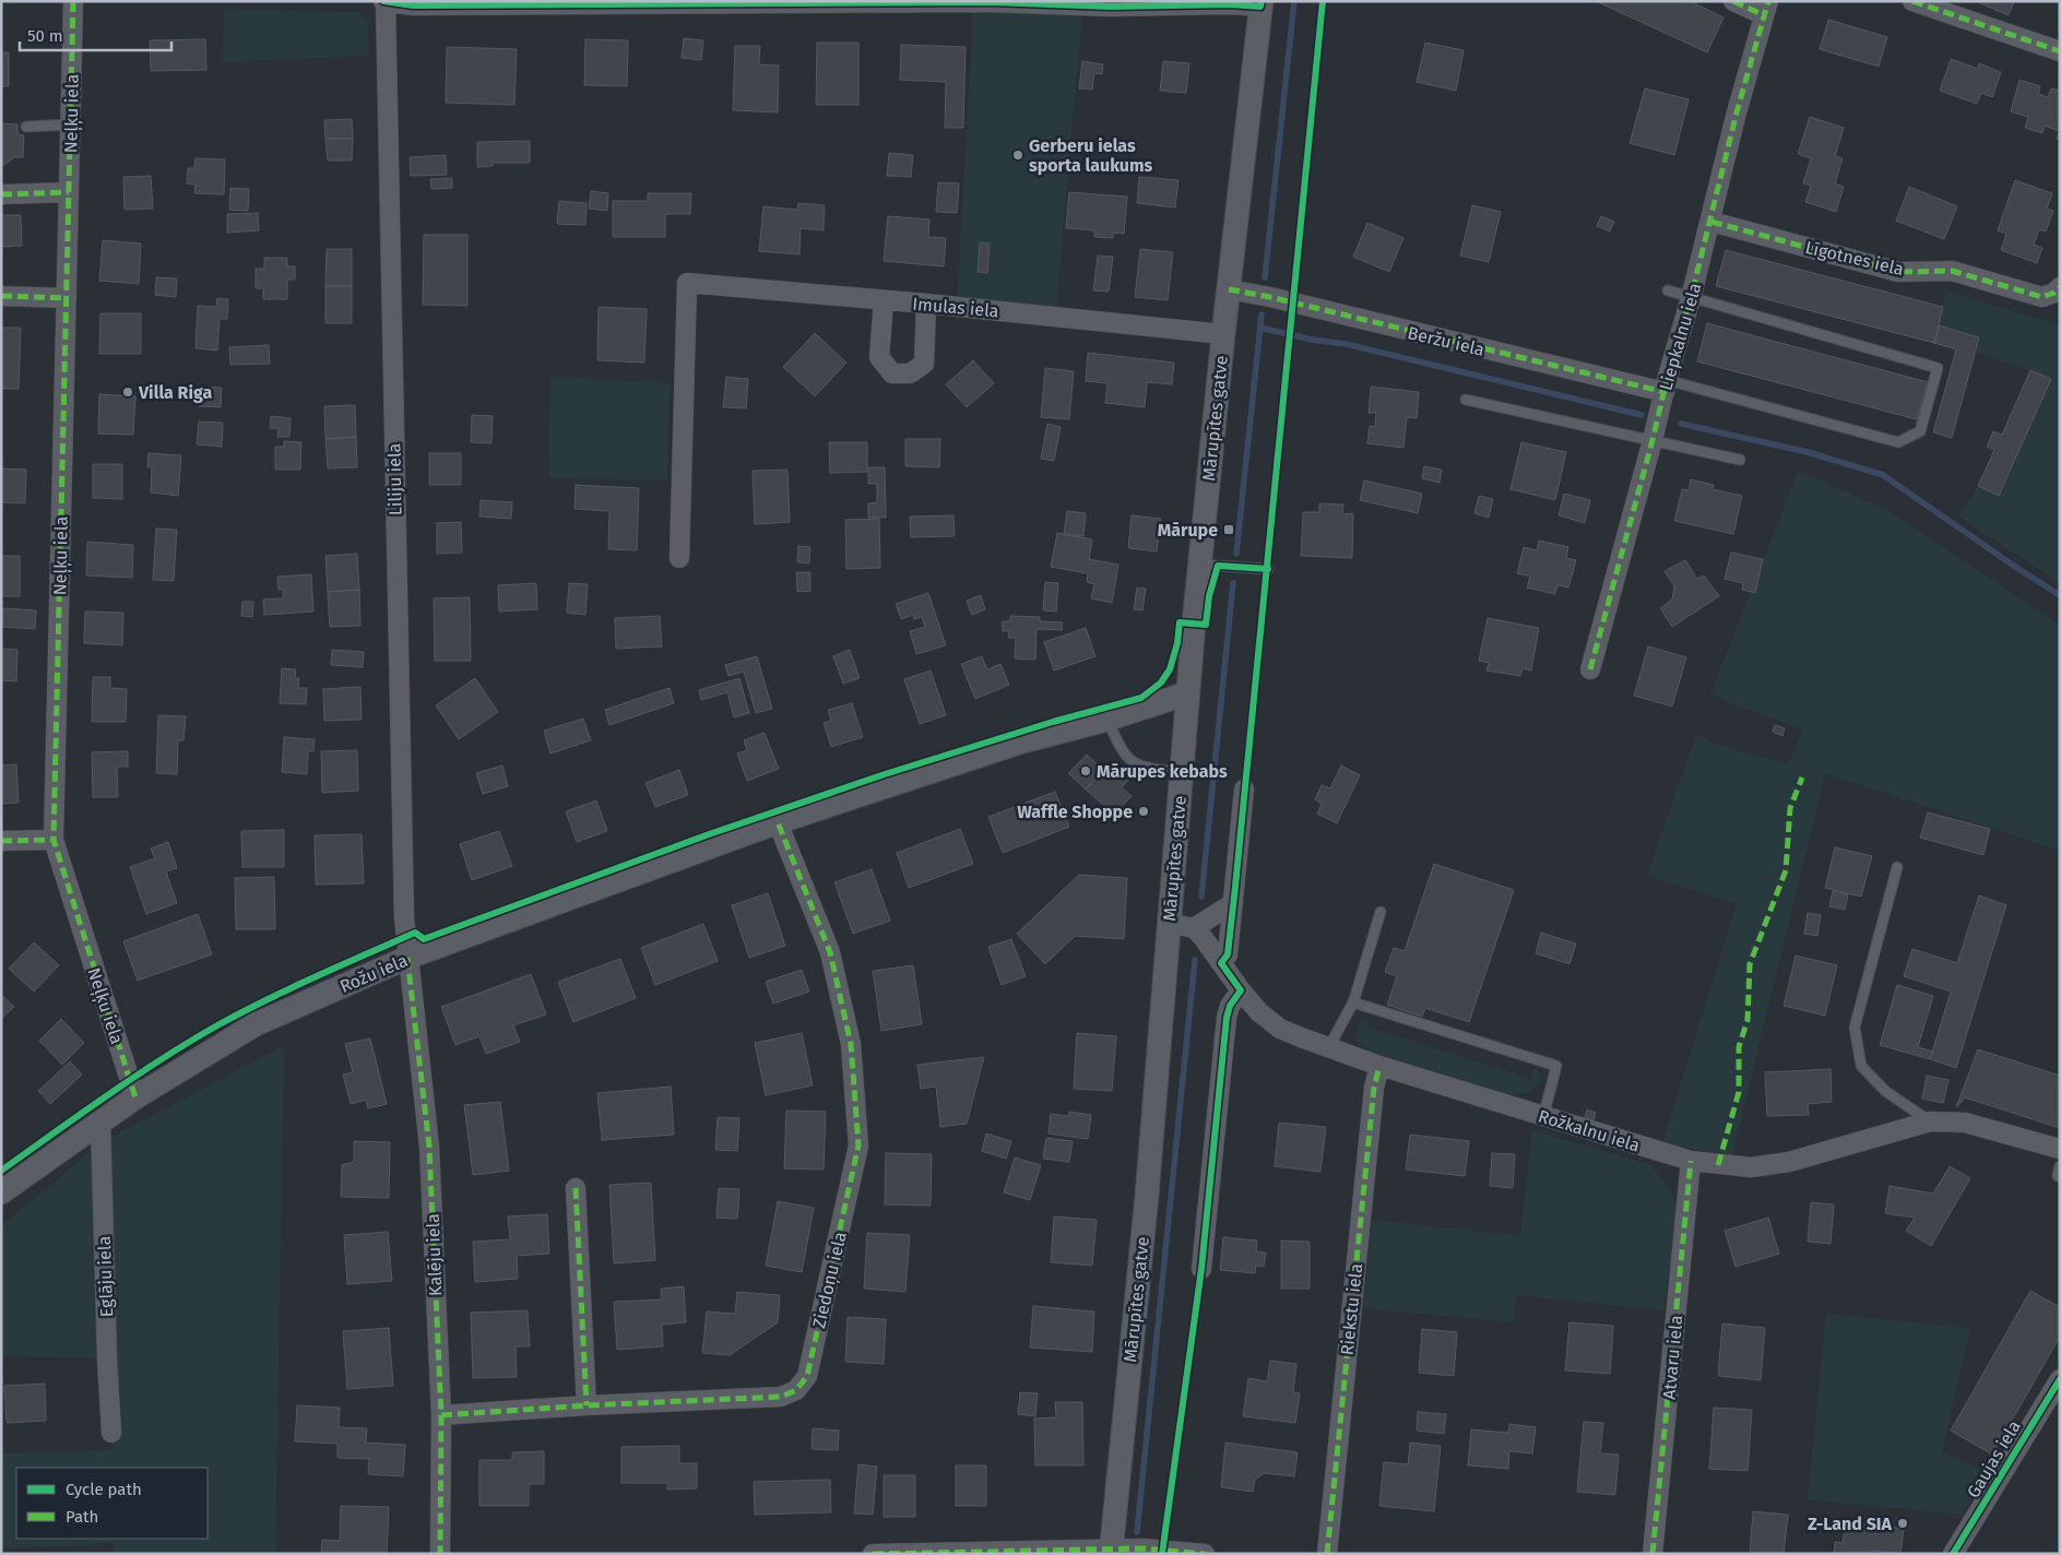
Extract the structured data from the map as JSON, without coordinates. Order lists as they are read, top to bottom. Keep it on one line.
{"streets":{"street":["Neļķu iela","Līgotnes iela","Imulas iela","Liepkalnu iela","Beržu iela","Mārupītes gatve","Liliju iela","Rožu iela","Rožkalnu iela","Kalēju iela","Eglāju iela","Ziedoņu iela","Riekstu iela","Atvaru iela","Gaujas iela"]},"crossings":[["Neļķu iela","Rožu iela"],["Līgotnes iela","Liepkalnu iela"],["Imulas iela","Mārupītes gatve"],["Liepkalnu iela","Beržu iela"],["Beržu iela","Mārupītes gatve"],["Mārupītes gatve","Rožu iela"],["Liliju iela","Rožu iela"],["Liliju iela","Kalēju iela"],["Rožu iela","Kalēju iela"],["Rožu iela","Eglāju iela"],["Rožu iela","Ziedoņu iela"],["Rožkalnu iela","Riekstu iela"],["Rožkalnu iela","Atvaru iela"],["Kalēju iela","Ziedoņu iela"]],"places":{"other":["Gerberu ielas sporta laukums","Villa Riga","Mārupes kebabs","Waffle Shoppe","Z-Land SIA"],"transit":["Mārupe"]},"legend":["Cycle path","Path"],"scale_bar":"50 m"}
